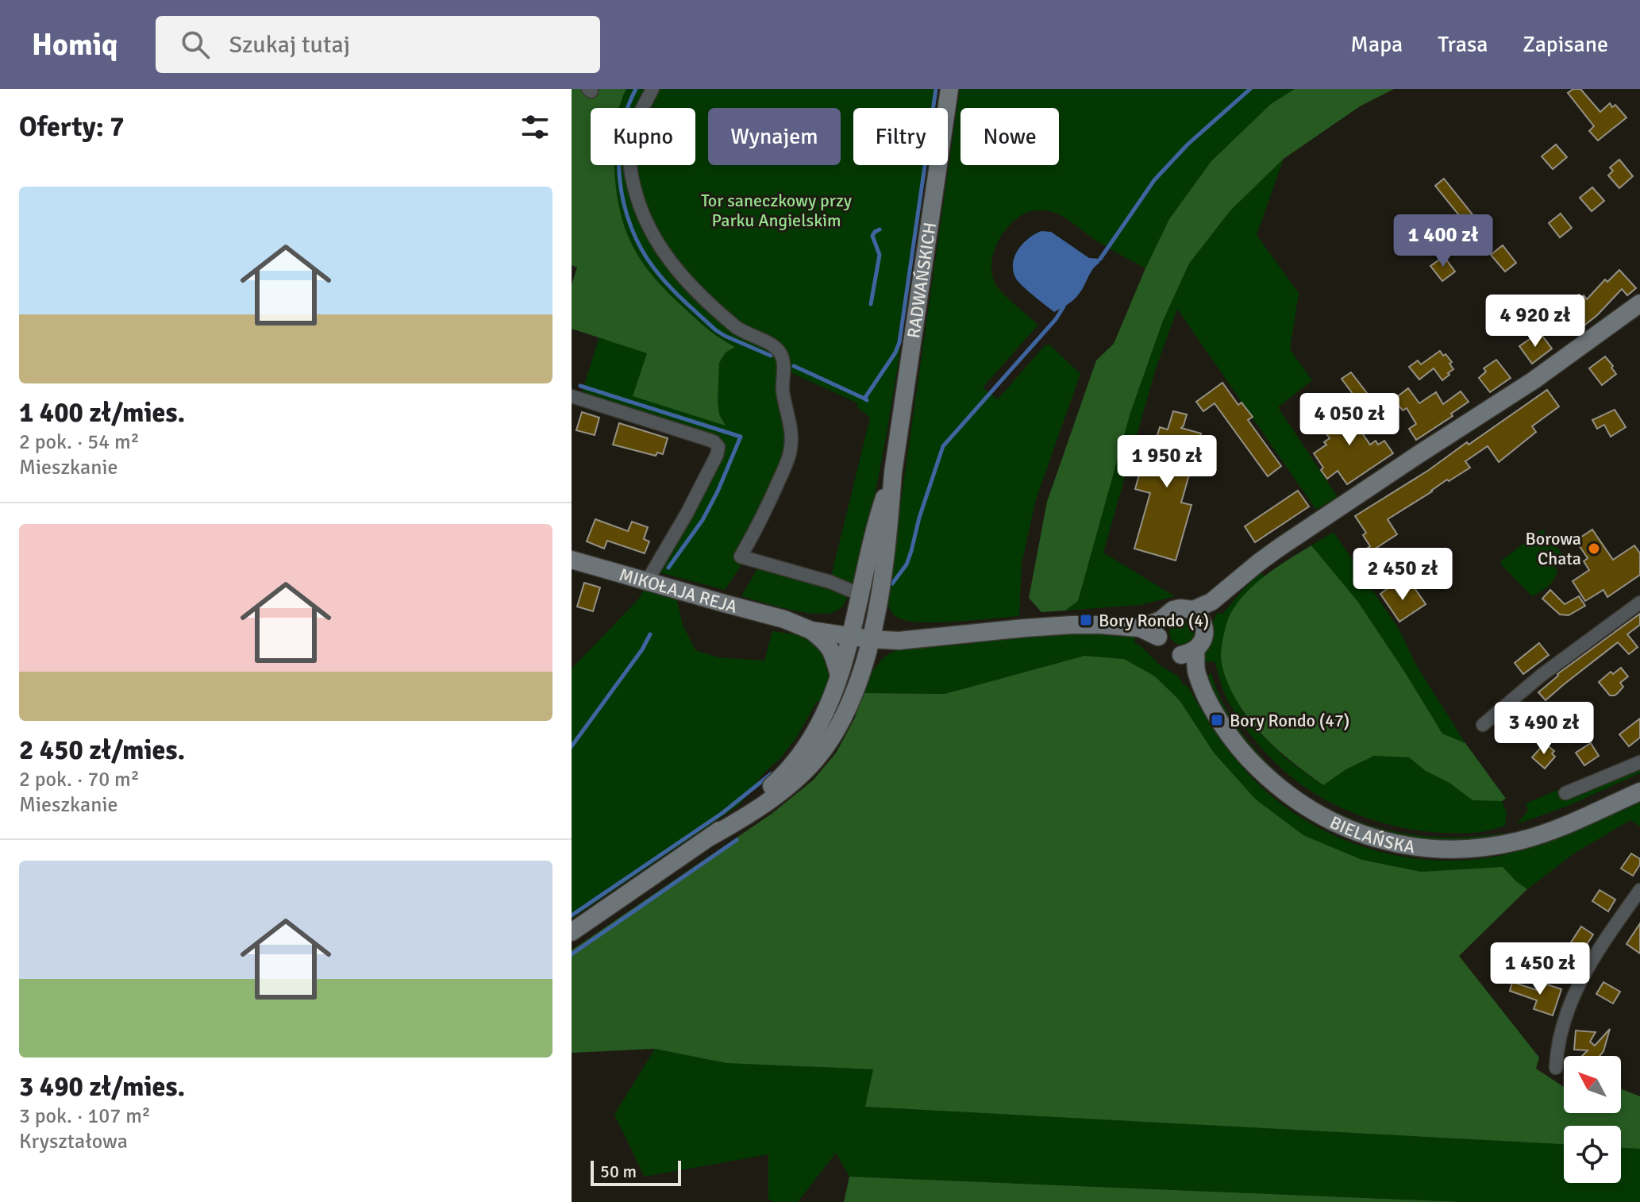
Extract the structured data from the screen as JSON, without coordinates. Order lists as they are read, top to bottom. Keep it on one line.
{"streets":{"street":["RADWAŃSKICH","MIKOŁAJA REJA","BIELAŃSKA"]},"crossings":[["RADWAŃSKICH","MIKOŁAJA REJA"],["MIKOŁAJA REJA","BIELAŃSKA"]],"parks":["Tor saneczkowy przy Parku Angielskim"],"places":{"other":["Borowa Chata"],"transit":["Bory Rondo (4)","Bory Rondo (47)"]},"scale_bar":"50 m","north":"top left","page":{"header":"Homiq","search":"Szukaj tutaj","nav":["Mapa","Trasa","Zapisane"],"heading":"Oferty: 7","chip":["Kupno","Wynajem","Filtry","Nowe"],"list":[{"name":"1 400 zł/mies.","note":"2 pok. · 54 m² · Mieszkanie"},{"name":"2 450 zł/mies.","note":"2 pok. · 70 m² · Mieszkanie"},{"name":"3 490 zł/mies.","note":"3 pok. · 107 m² · Kryształowa"}],"price":["1 400 zł","4 920 zł","4 050 zł","1 950 zł","2 450 zł","3 490 zł","1 450 zł"],"scale":"50 m"}}
